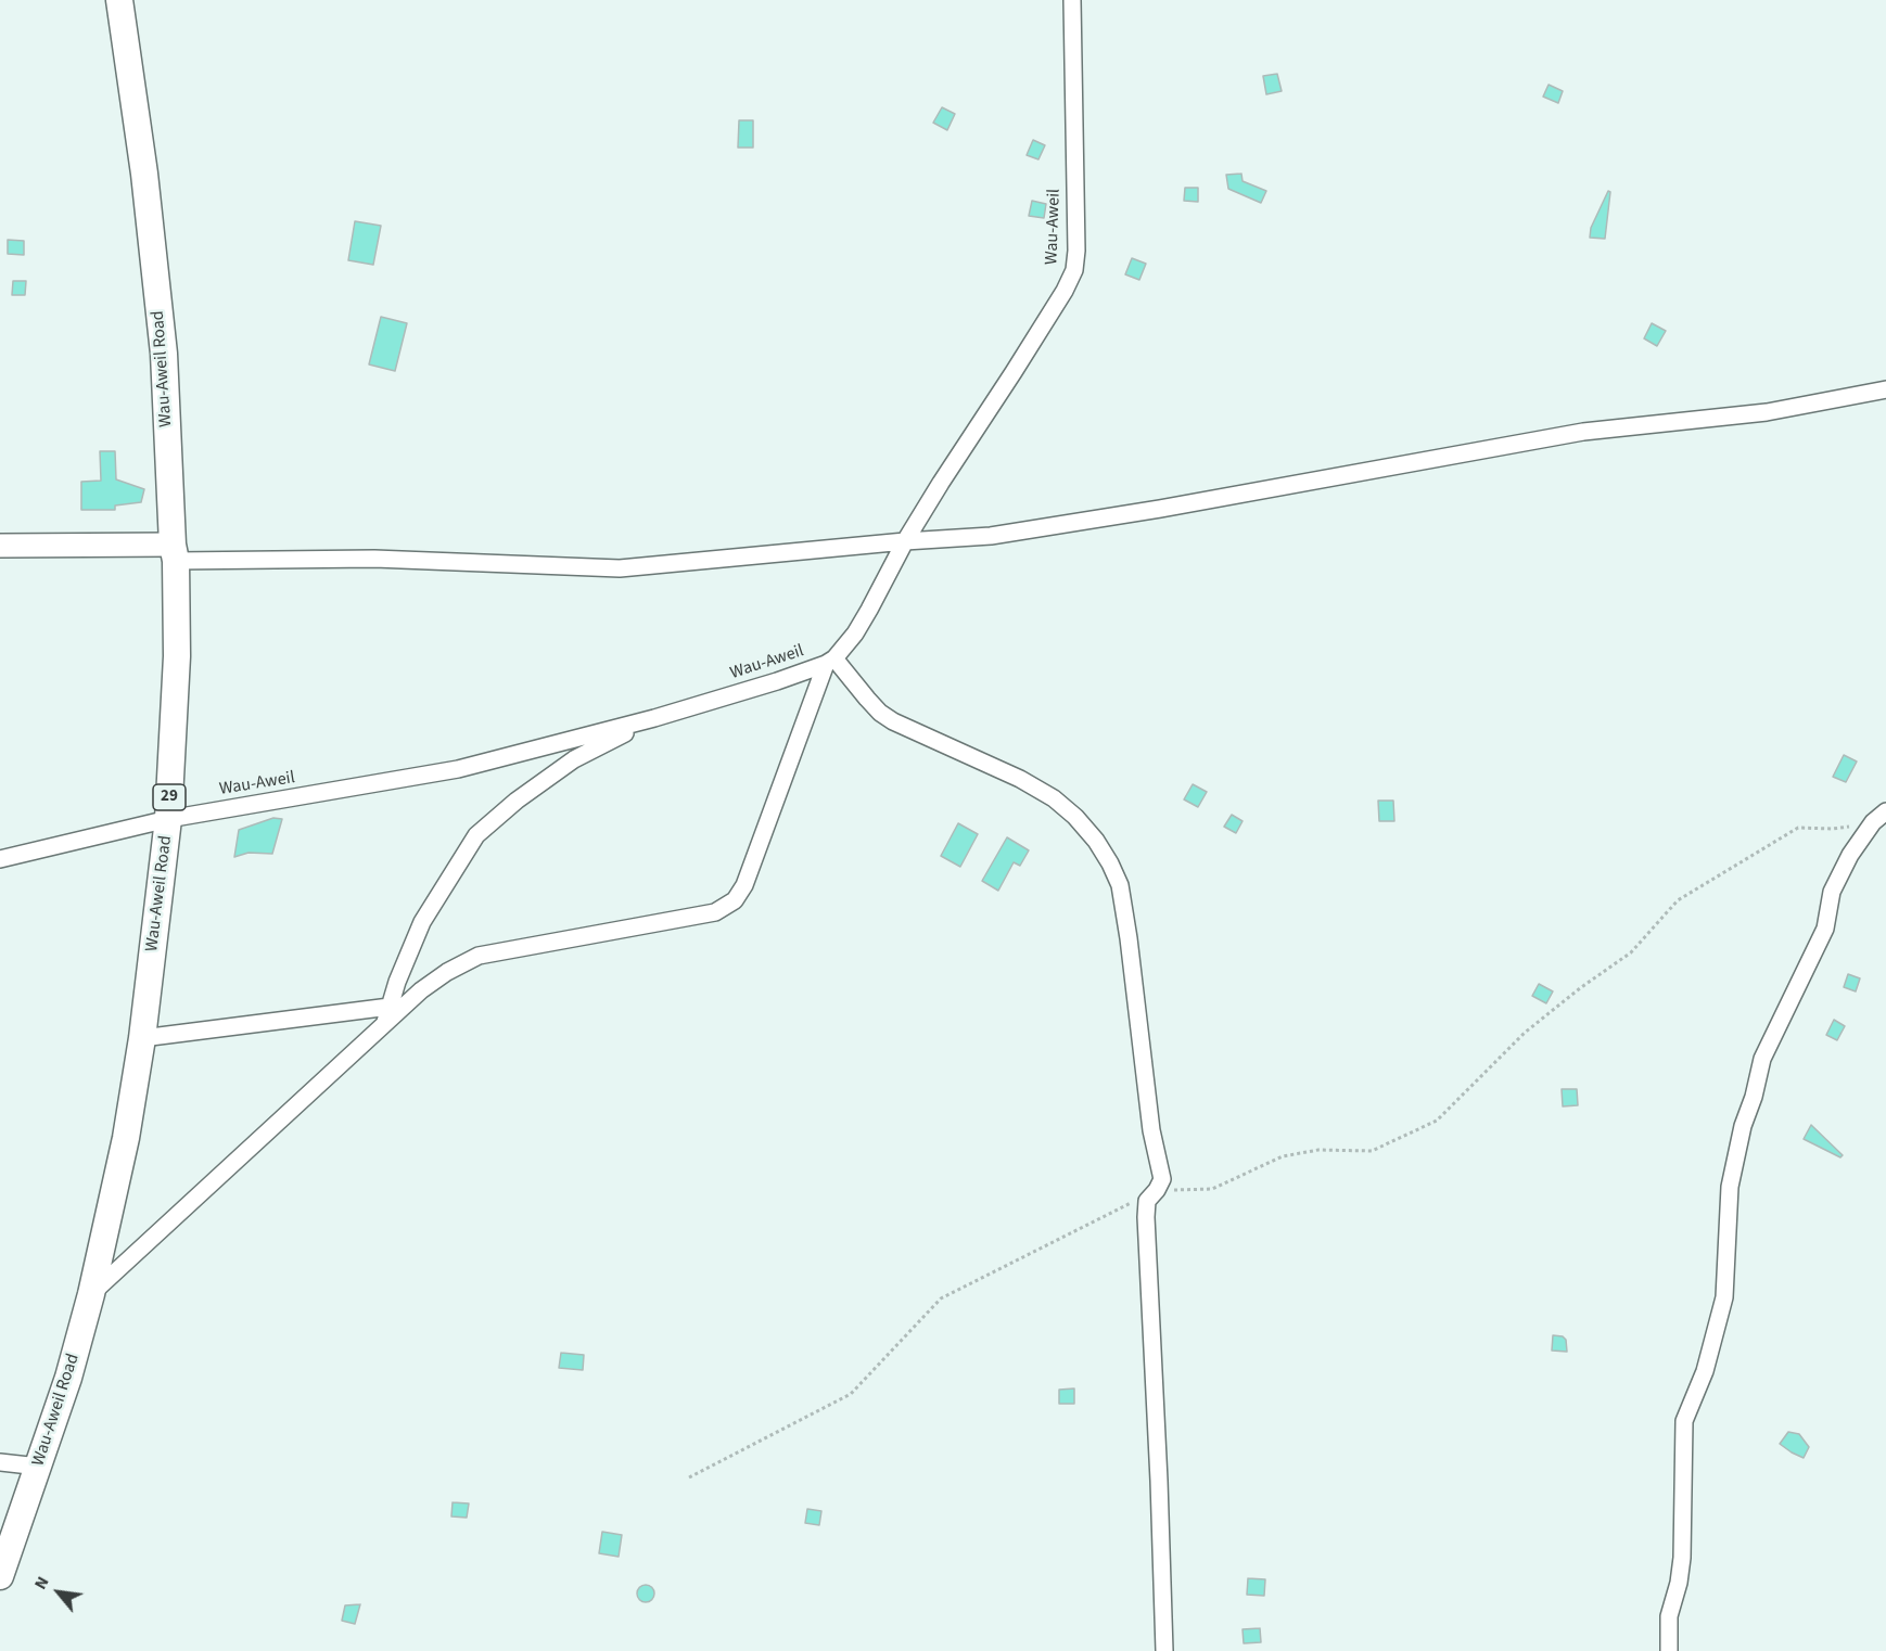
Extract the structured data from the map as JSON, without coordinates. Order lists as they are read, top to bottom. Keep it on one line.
{"streets":{"main road":["Wau-Aweil Road","29"],"street":["Wau-Aweil"]},"crossings":[["Wau-Aweil","Wau-Aweil Road"]],"north":"top left"}
